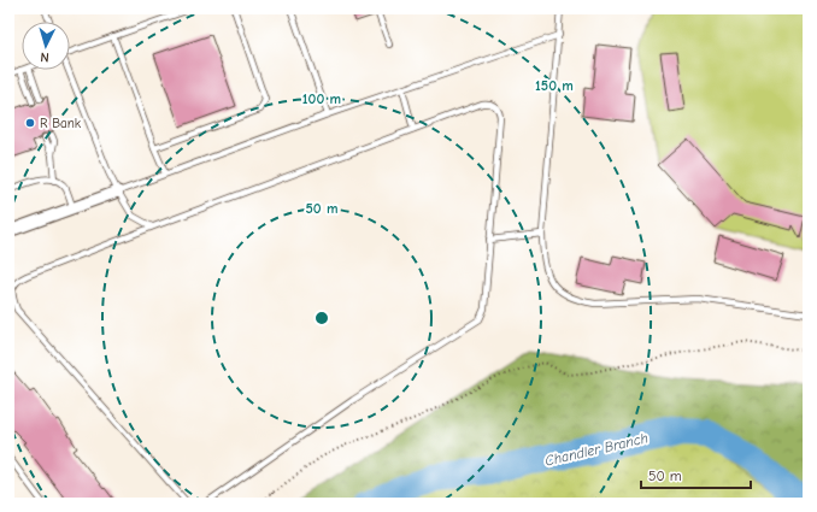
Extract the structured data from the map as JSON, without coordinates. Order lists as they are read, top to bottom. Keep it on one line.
{"water":["Chandler Branch"],"places":["R Bank"],"scale_bar":"50 m","north":"bottom","rings":["150 m","100 m","50 m"]}
